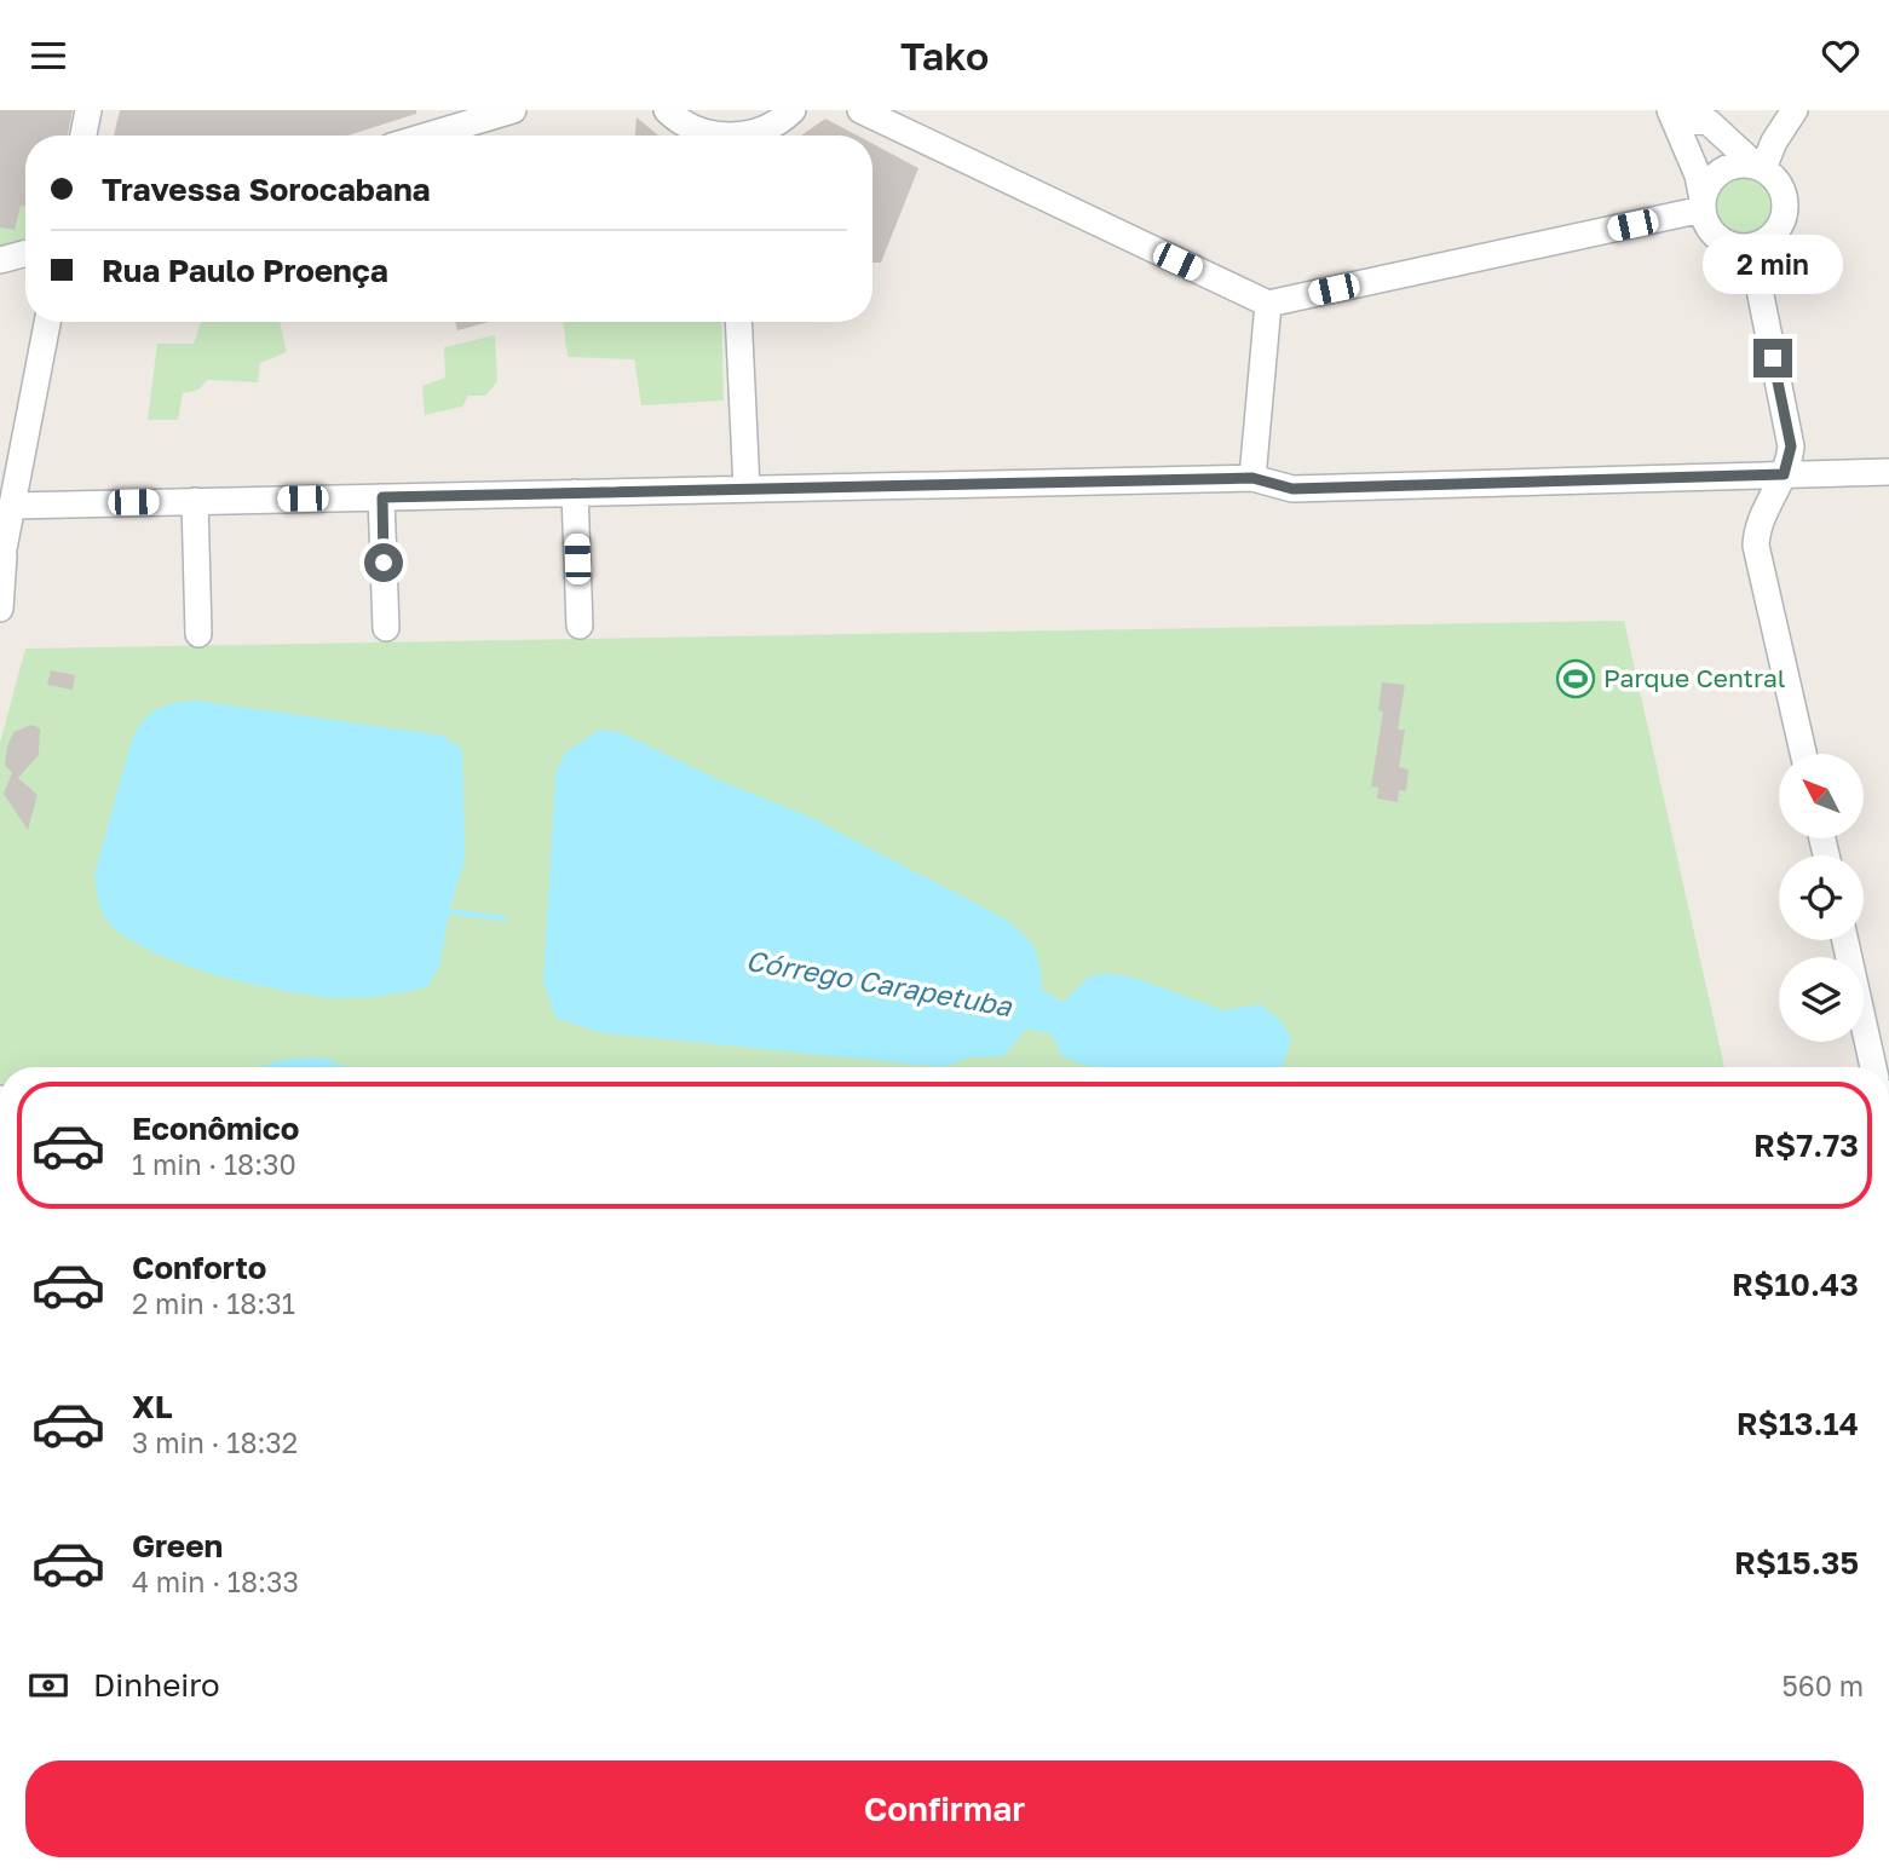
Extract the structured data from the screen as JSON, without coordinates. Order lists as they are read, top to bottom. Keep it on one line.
{"water":["Córrego Carapetuba"],"places":{"sports":["Parque Central"]},"north":"top left","page":{"header":"Tako","banner":["Travessa Sorocabana","Rua Paulo Proença"],"bubble":"2 min","list":[{"name":"Econômico","note":"1 min · 18:30","value":"R$7.73"},{"name":"Conforto","note":"2 min · 18:31","value":"R$10.43"},{"name":"XL","note":"3 min · 18:32","value":"R$13.14"},{"name":"Green","note":"4 min · 18:33","value":"R$15.35"}],"pay":["Dinheiro","560 m"],"buttons":"Confirmar"}}
